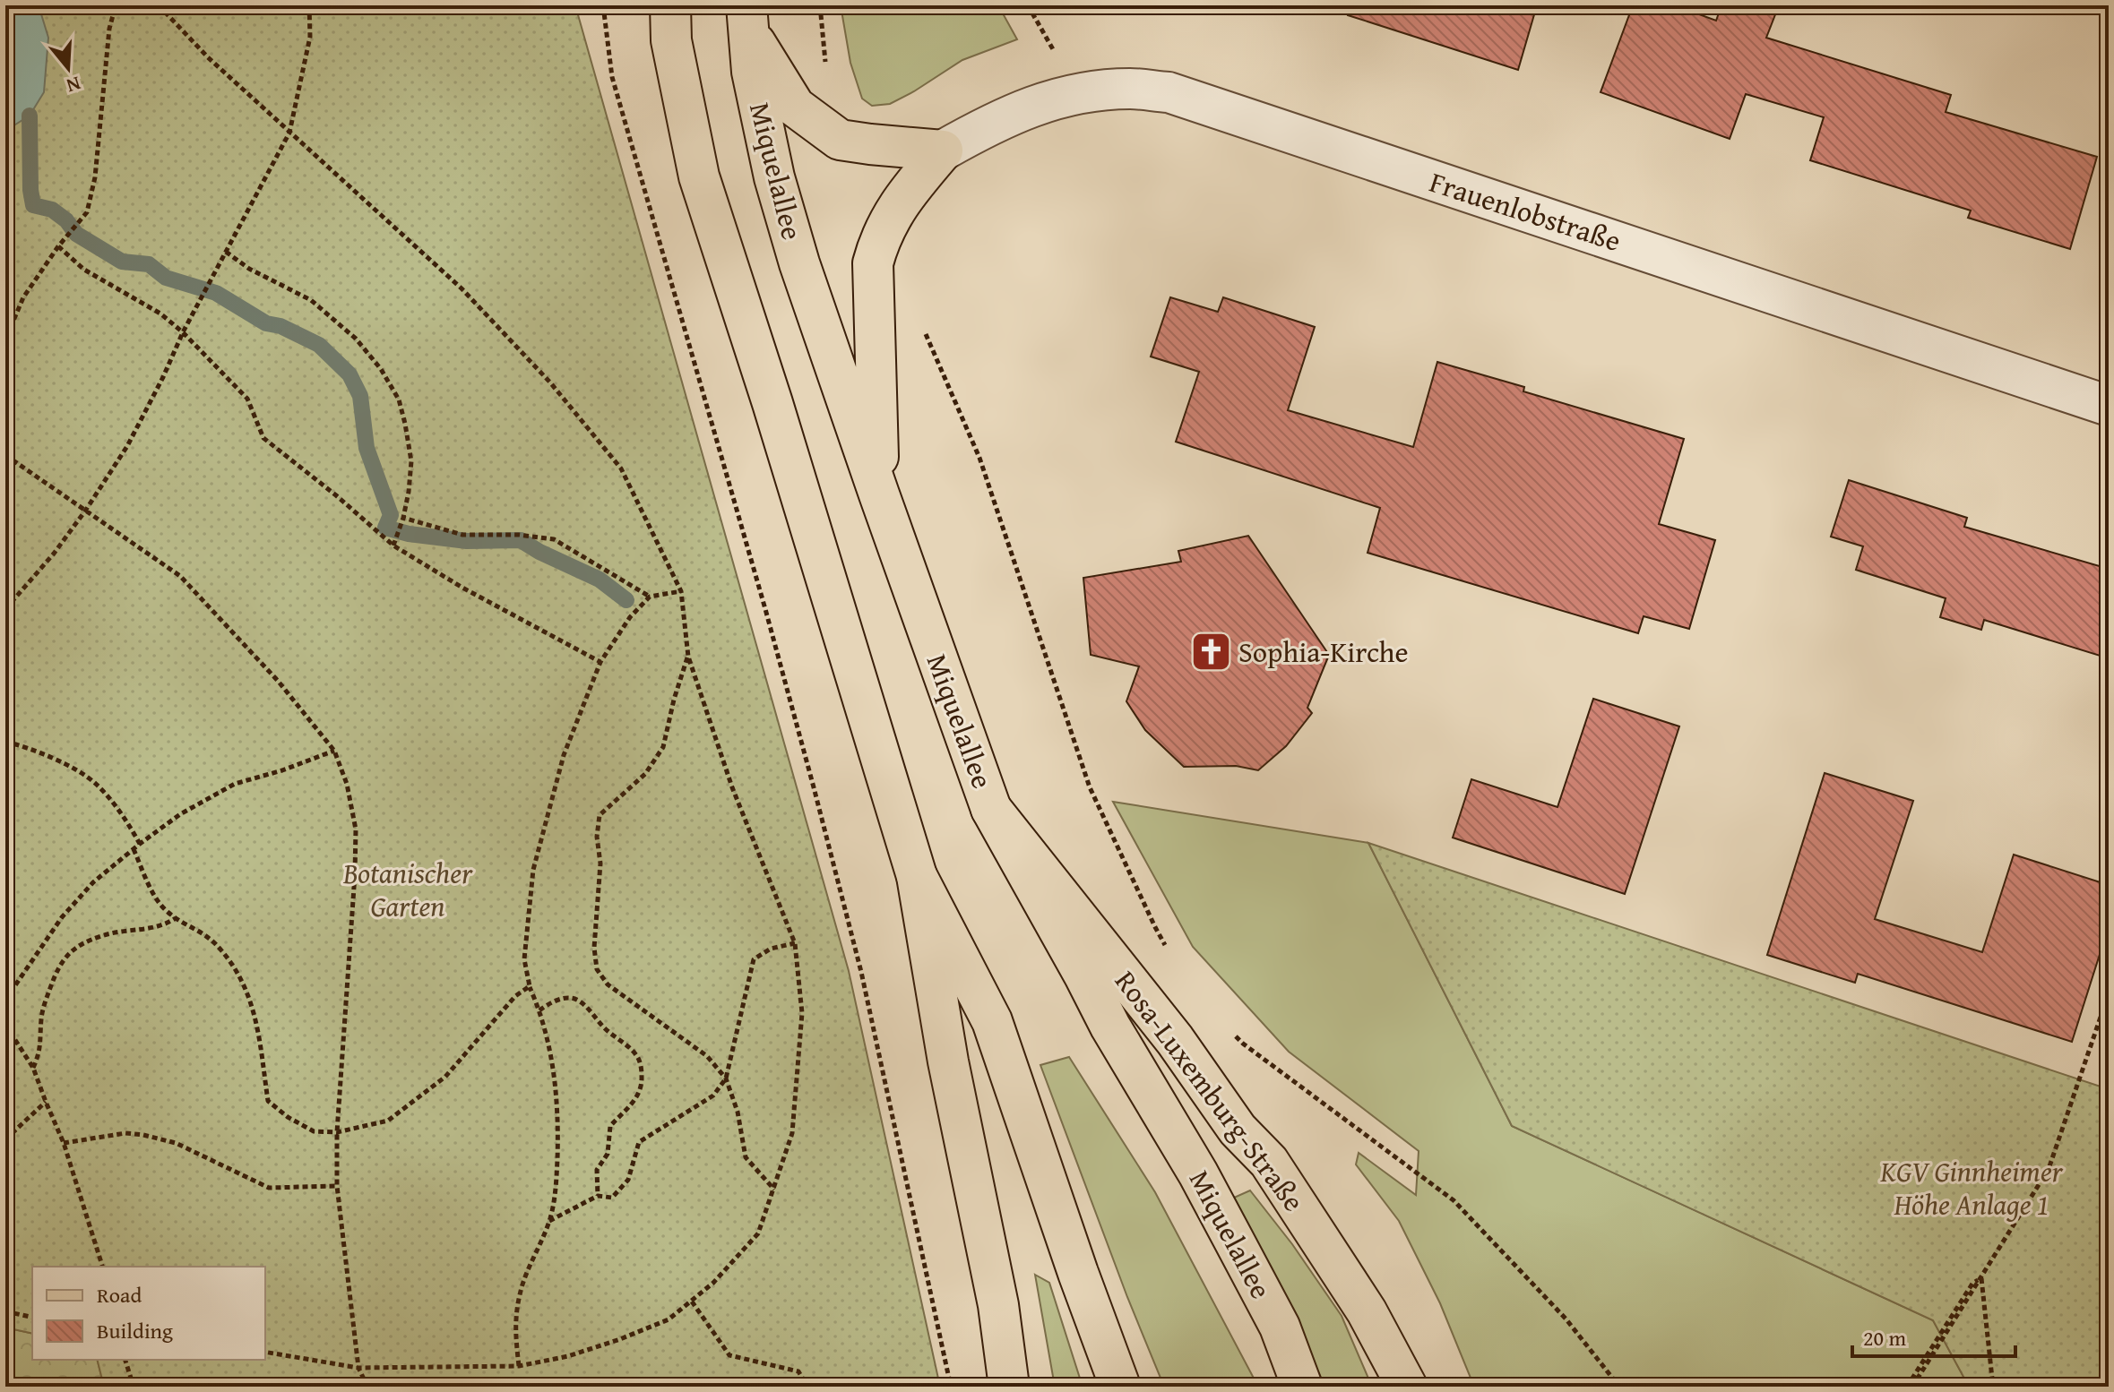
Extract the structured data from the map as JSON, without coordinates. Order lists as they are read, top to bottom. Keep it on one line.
{"streets":{"main road":["Miquelallee","Rosa-Luxemburg-Straße"],"street":["Frauenlobstraße"]},"crossings":[["Miquelallee","Rosa-Luxemburg-Straße"]],"parks":["Botanischer Garten","KGV Ginnheimer Höhe Anlage 1"],"places":{"church":["Sophia-Kirche"]},"legend":["Road","Building"],"scale_bar":"20 m","north":"bottom"}
